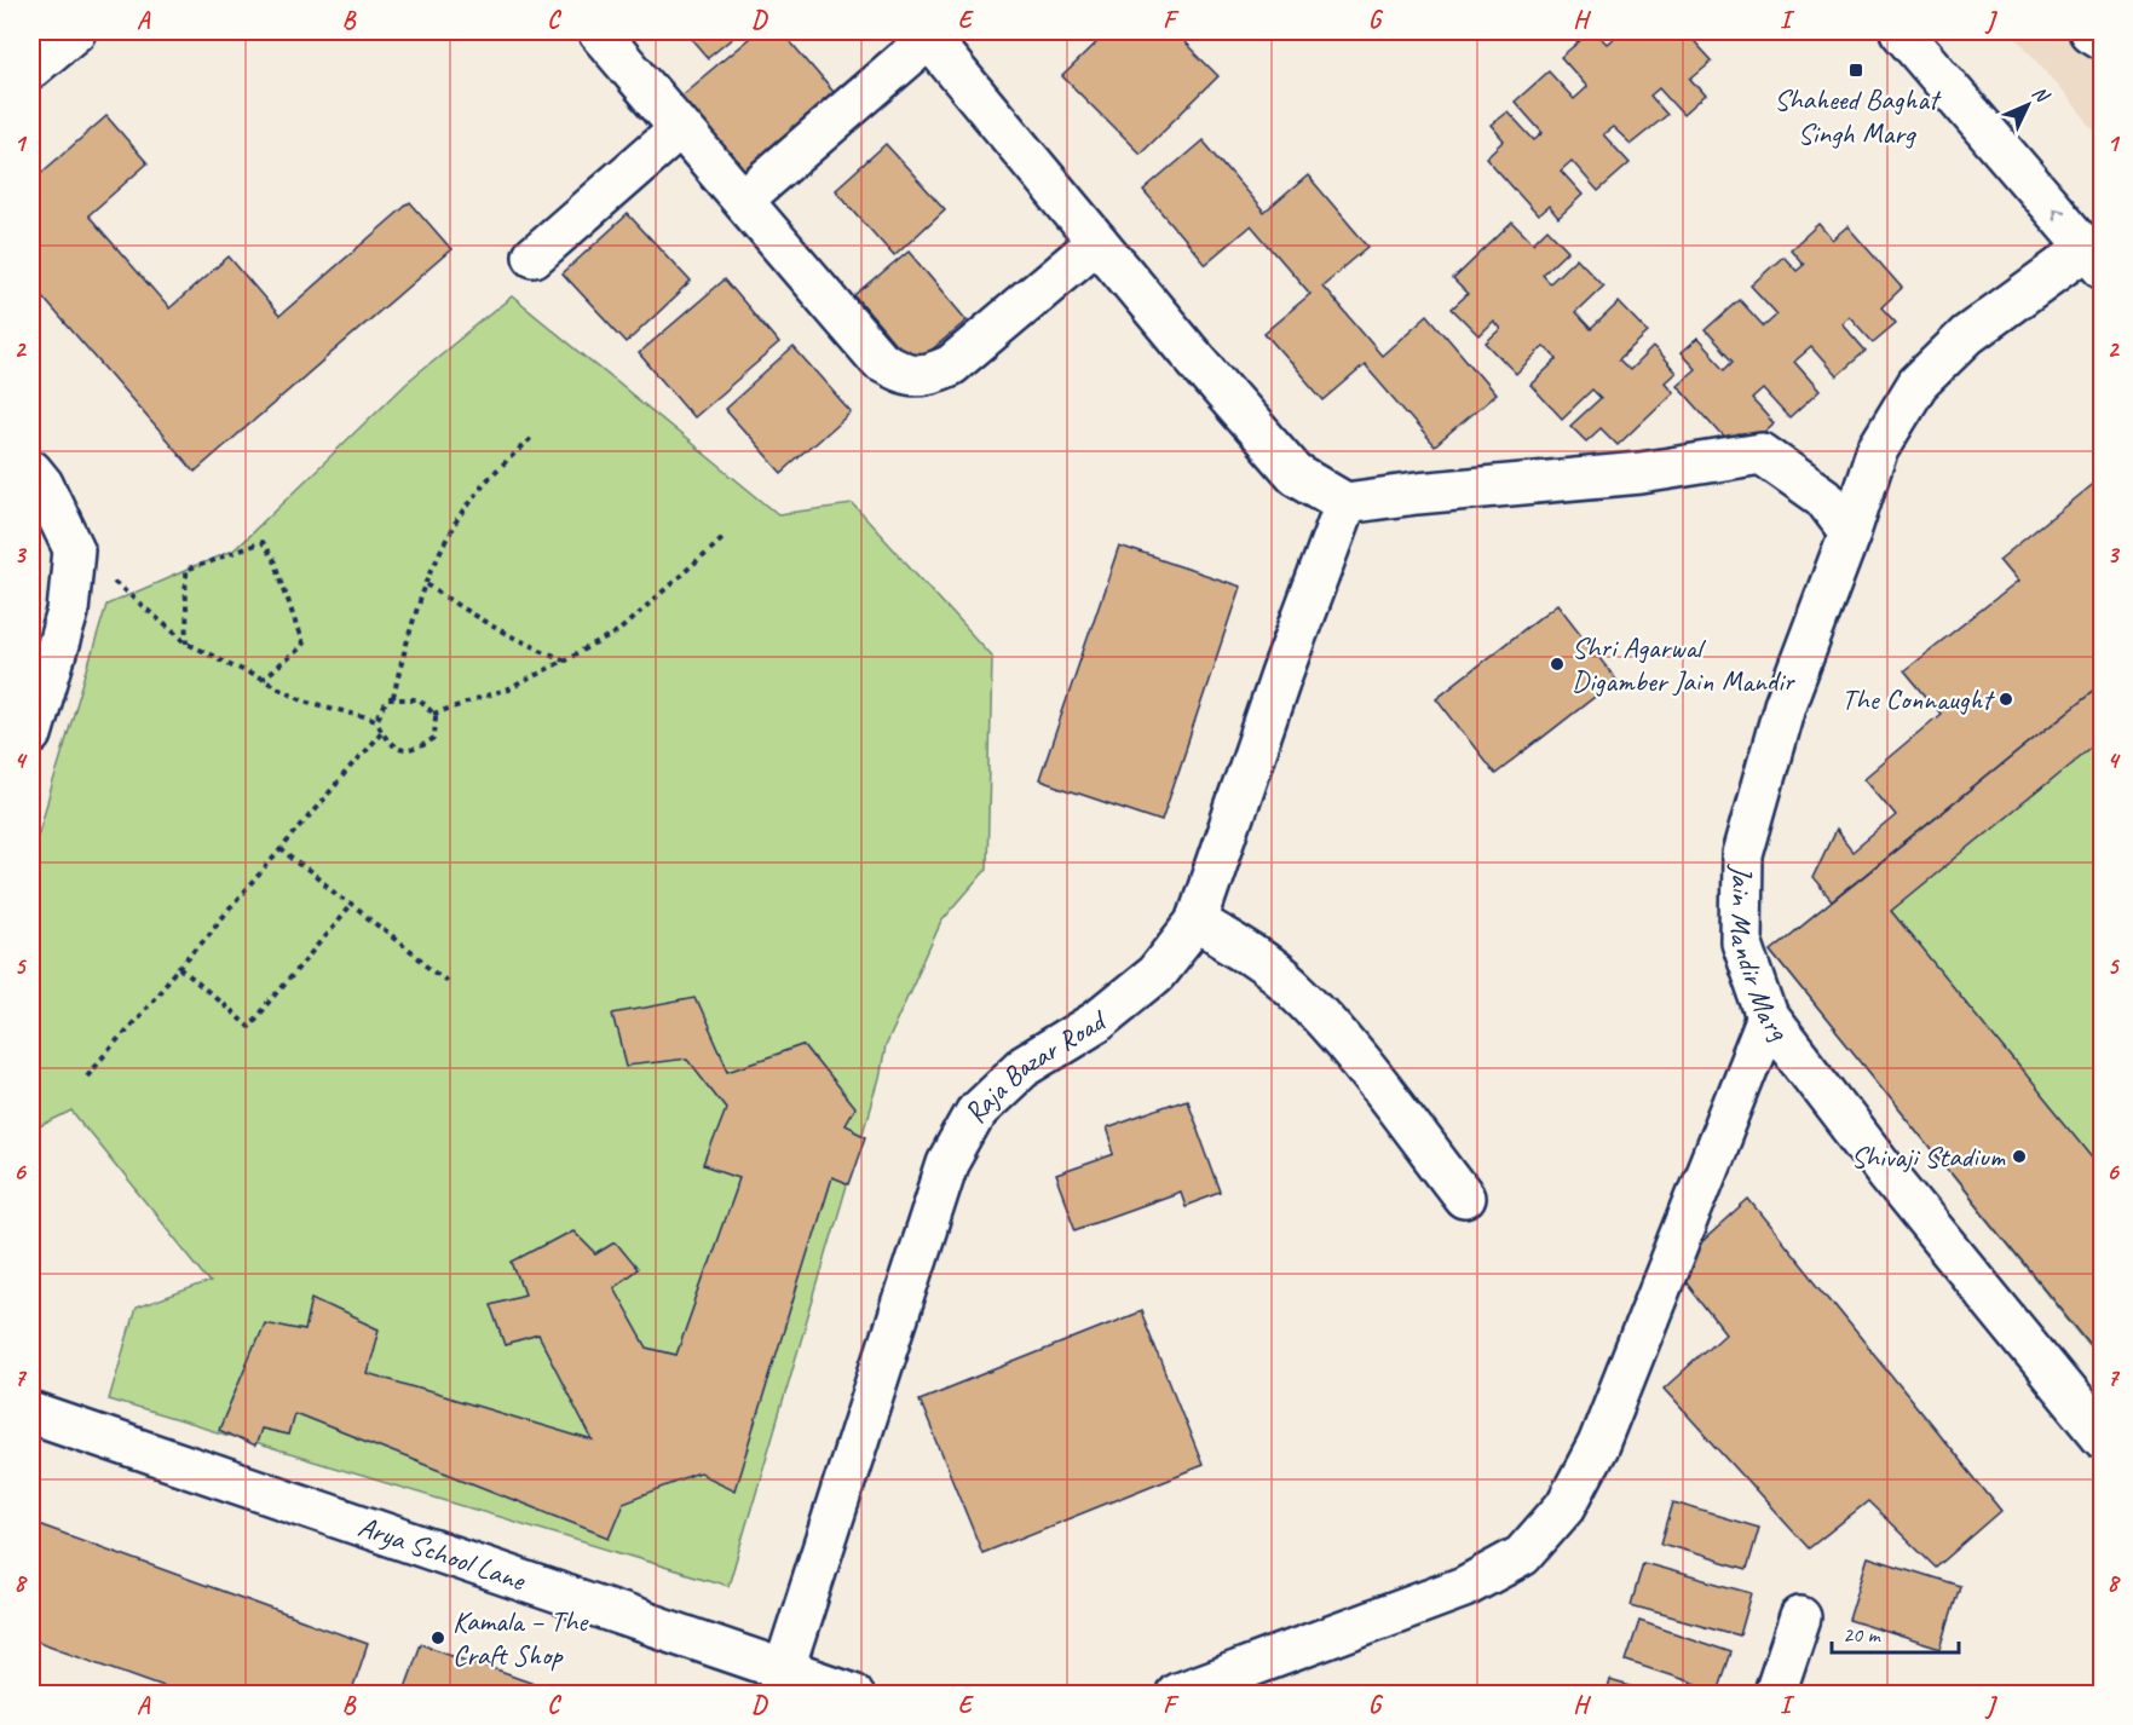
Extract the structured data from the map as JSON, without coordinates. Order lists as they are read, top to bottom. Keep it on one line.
{"streets":{"street":["Jain Mandir Marg","Raja Bazar Road","Arya School Lane"]},"crossings":[["Raja Bazar Road","Arya School Lane"]],"places":{"transit":["Shaheed Baghat Singh Marg"],"other":["Shri Agarwal Digamber Jain Mandir","The Connaught","Shivaji Stadium","Kamala – The Craft Shop"]},"scale_bar":"20 m","north":"top right","grid":{"columns":["A","B","C","D","E","F","G","H","I","J"],"rows":["1","2","3","4","5","6","7","8"]}}
